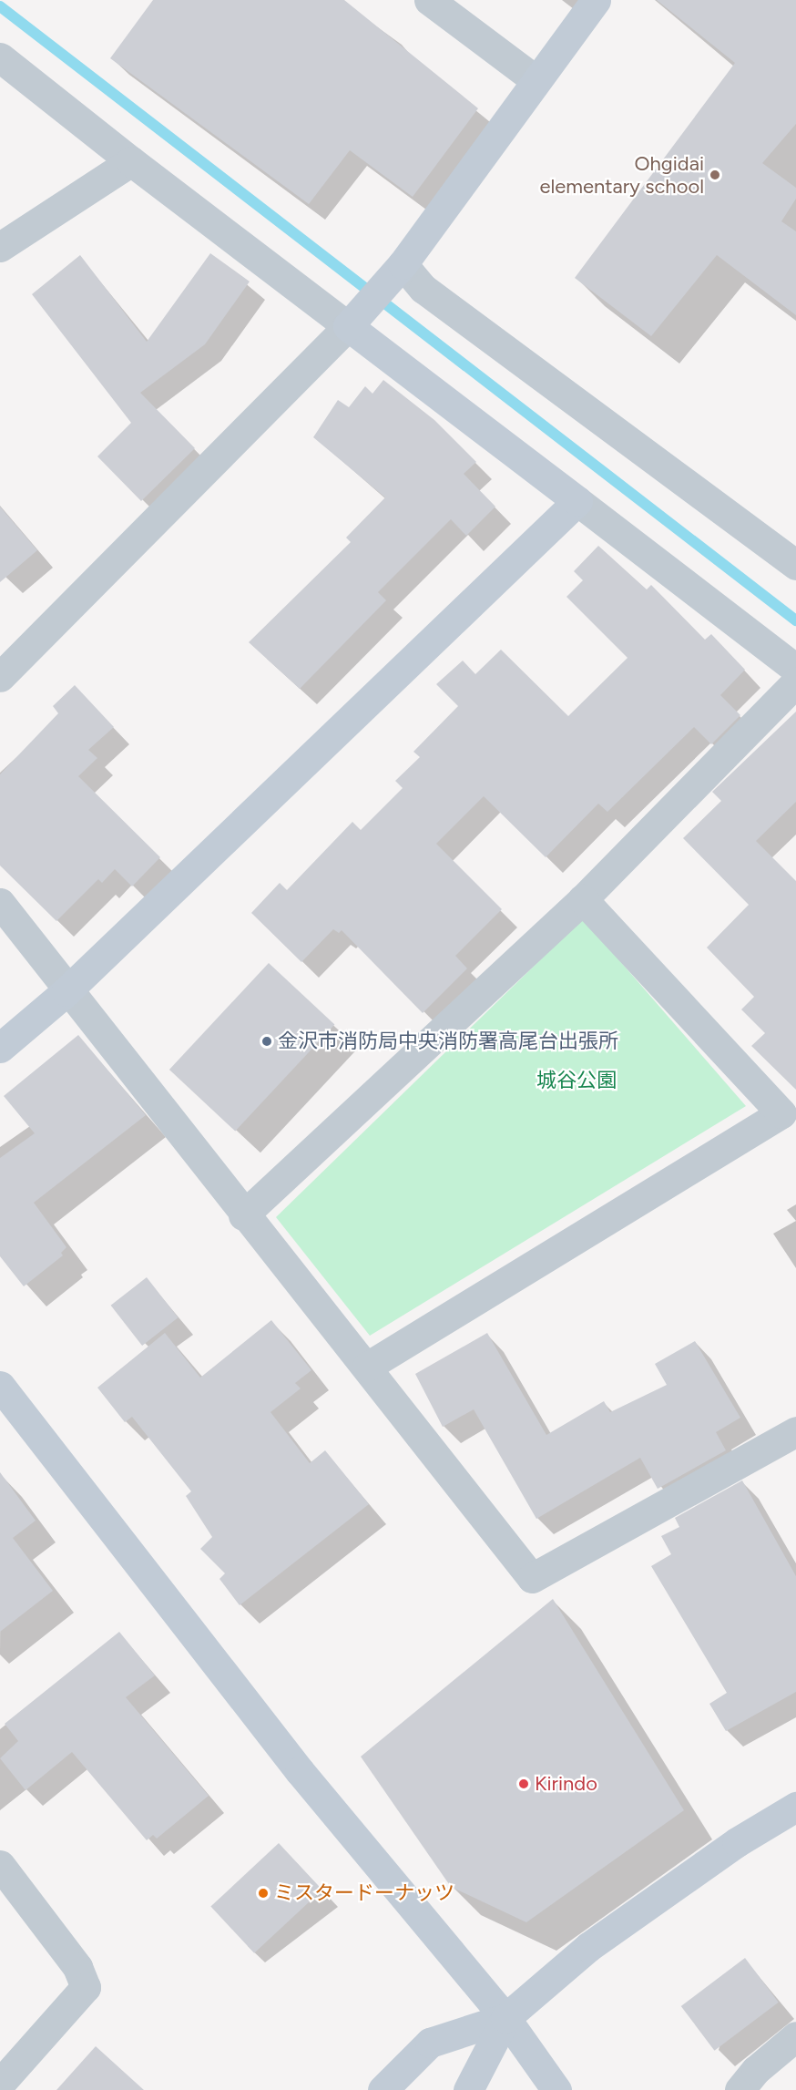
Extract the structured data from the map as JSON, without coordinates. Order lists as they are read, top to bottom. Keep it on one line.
{"parks":["城谷公園"],"places":["Ohgidai elementary school","金沢市消防局中央消防署高尾台出張所","Kirindo","ミスタードーナッツ"]}
